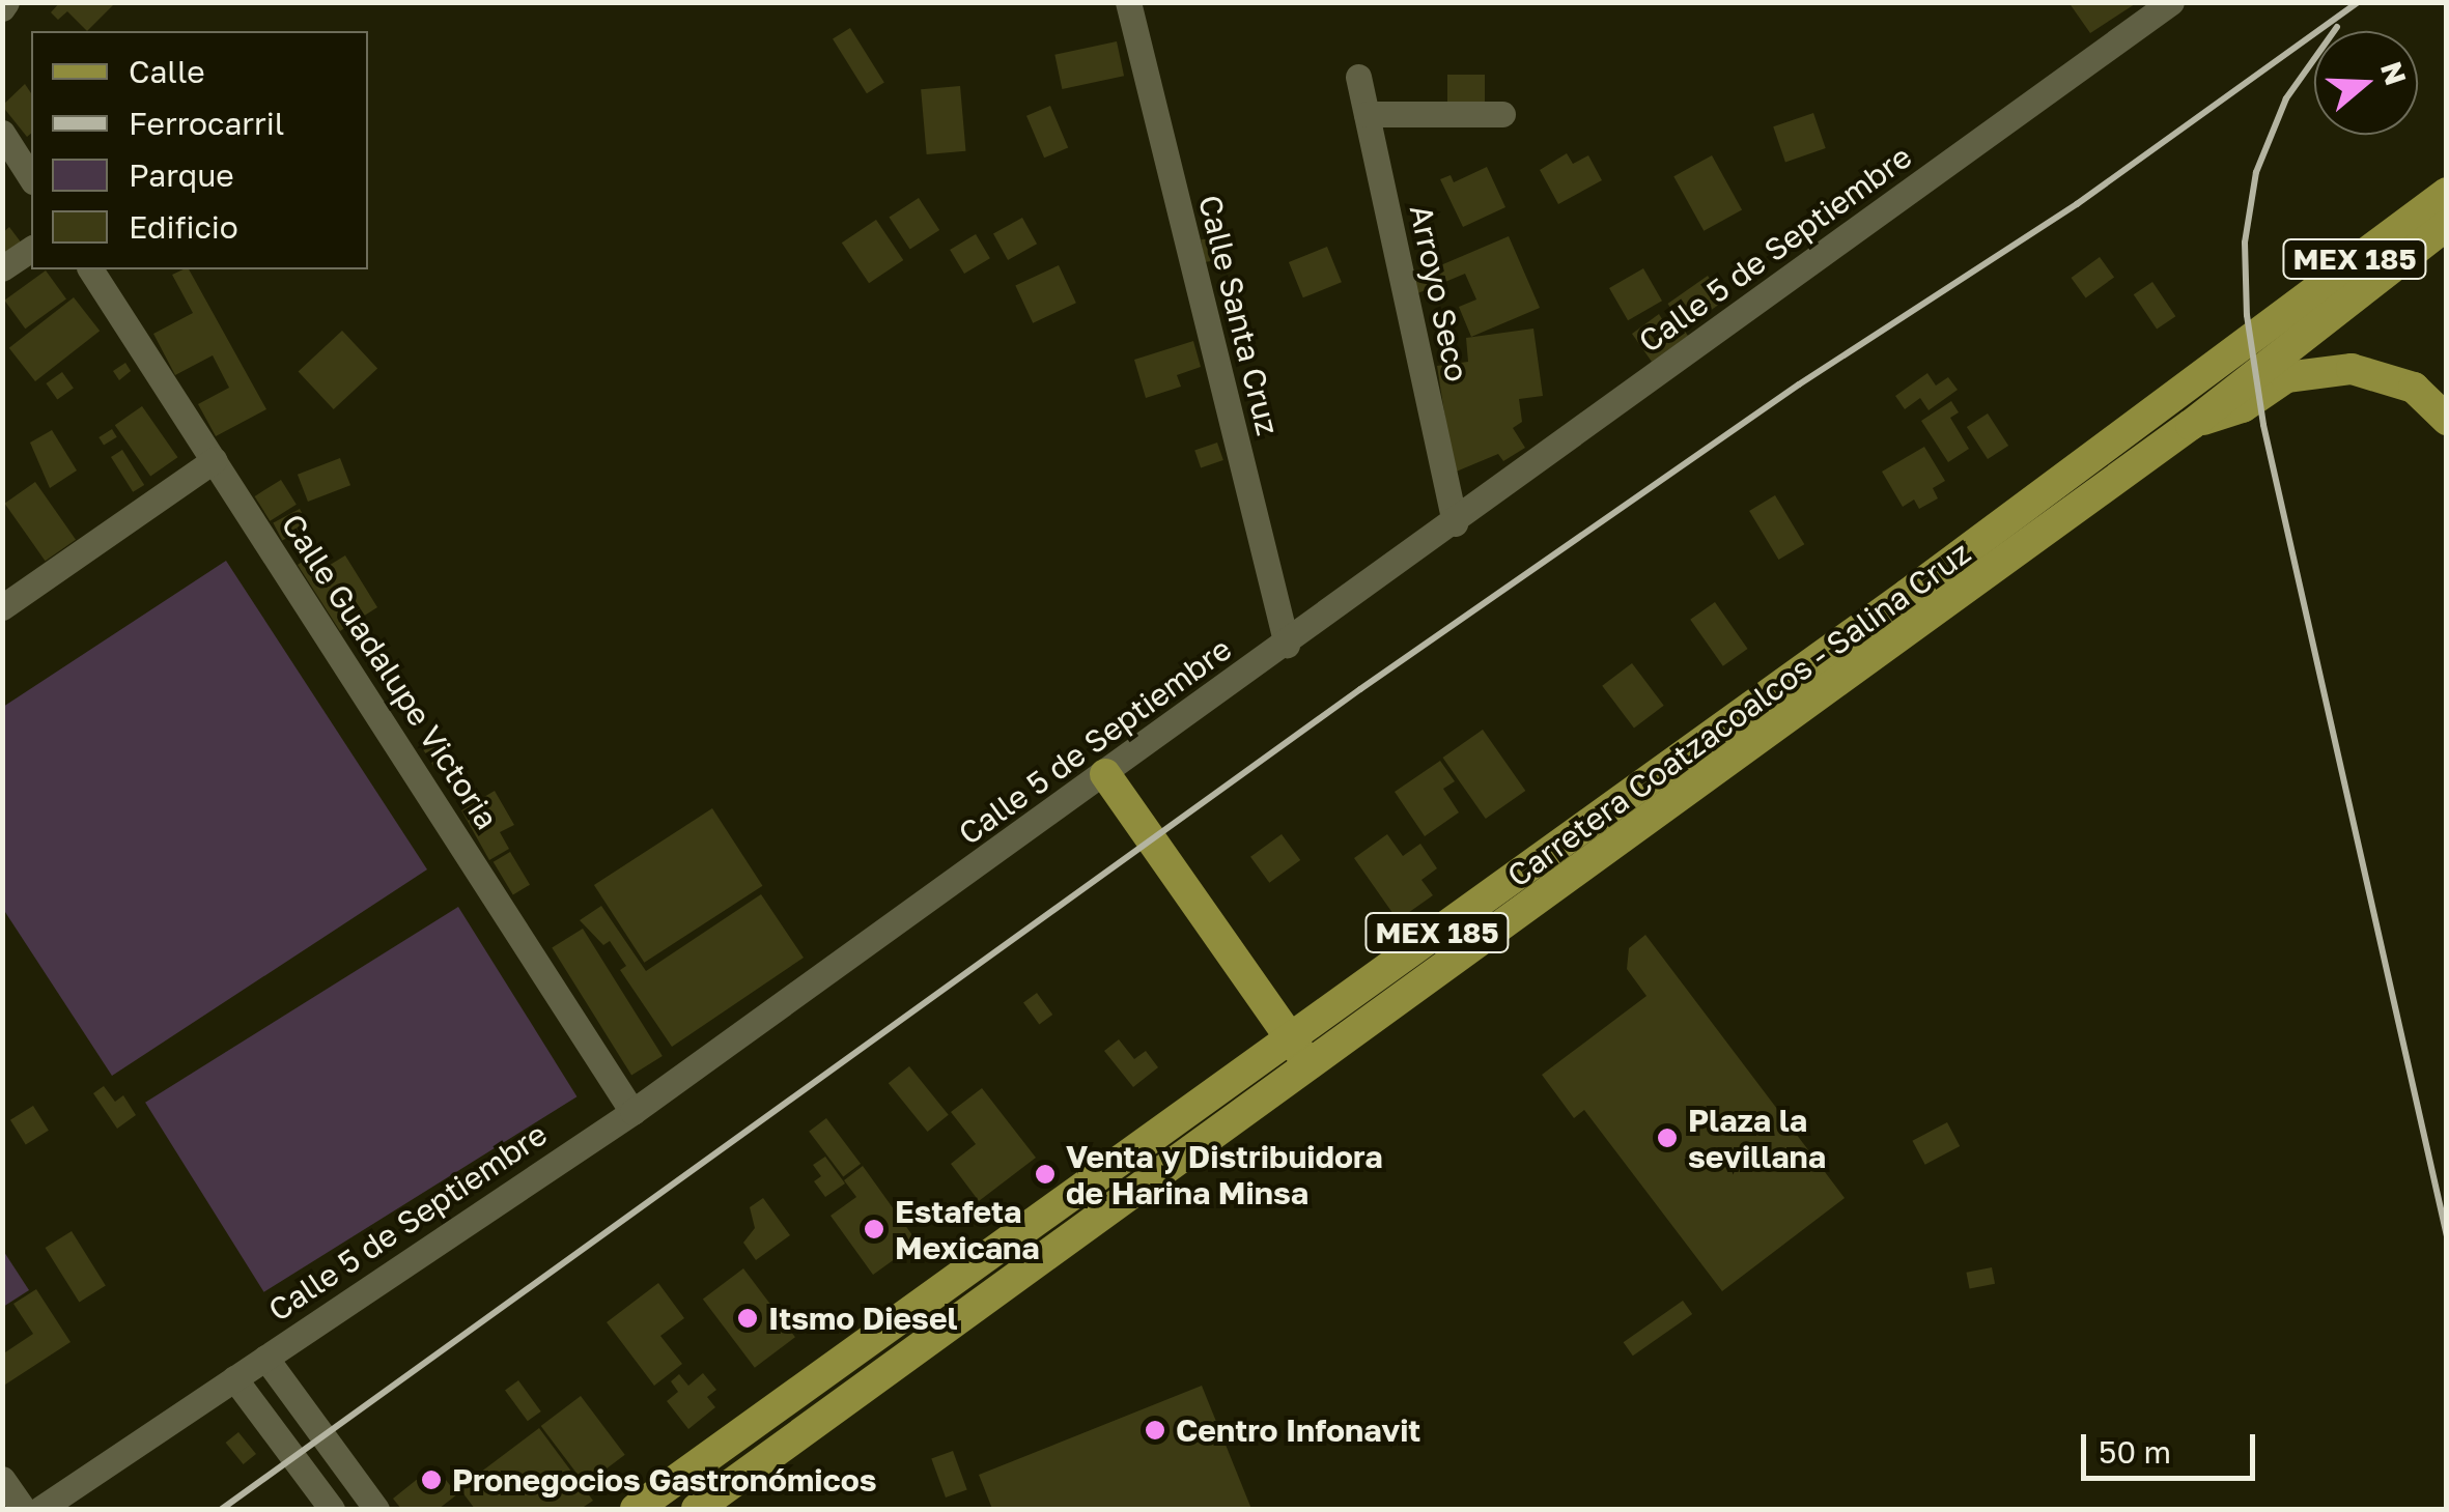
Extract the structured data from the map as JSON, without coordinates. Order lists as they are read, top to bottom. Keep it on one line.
{"streets":{"main road":["MEX 185","Carretera Coatzacoalcos - Salina Cruz"],"street":["Calle 5 de Septiembre","Arroyo Seco","Calle Santa Cruz","Calle Guadalupe Victoria"]},"crossings":[["Calle 5 de Septiembre","Arroyo Seco"],["Calle 5 de Septiembre","Calle Santa Cruz"],["Calle 5 de Septiembre","Calle Guadalupe Victoria"],["MEX 185","Carretera Coatzacoalcos - Salina Cruz"]],"places":["Plaza la sevillana","Venta y Distribuidora de Harina Minsa","Estafeta Mexicana","Itsmo Diesel","Centro Infonavit","Pronegocios Gastronómicos"],"legend":["Calle","Ferrocarril","Parque","Edificio"],"scale_bar":"50 m","north":"right"}
